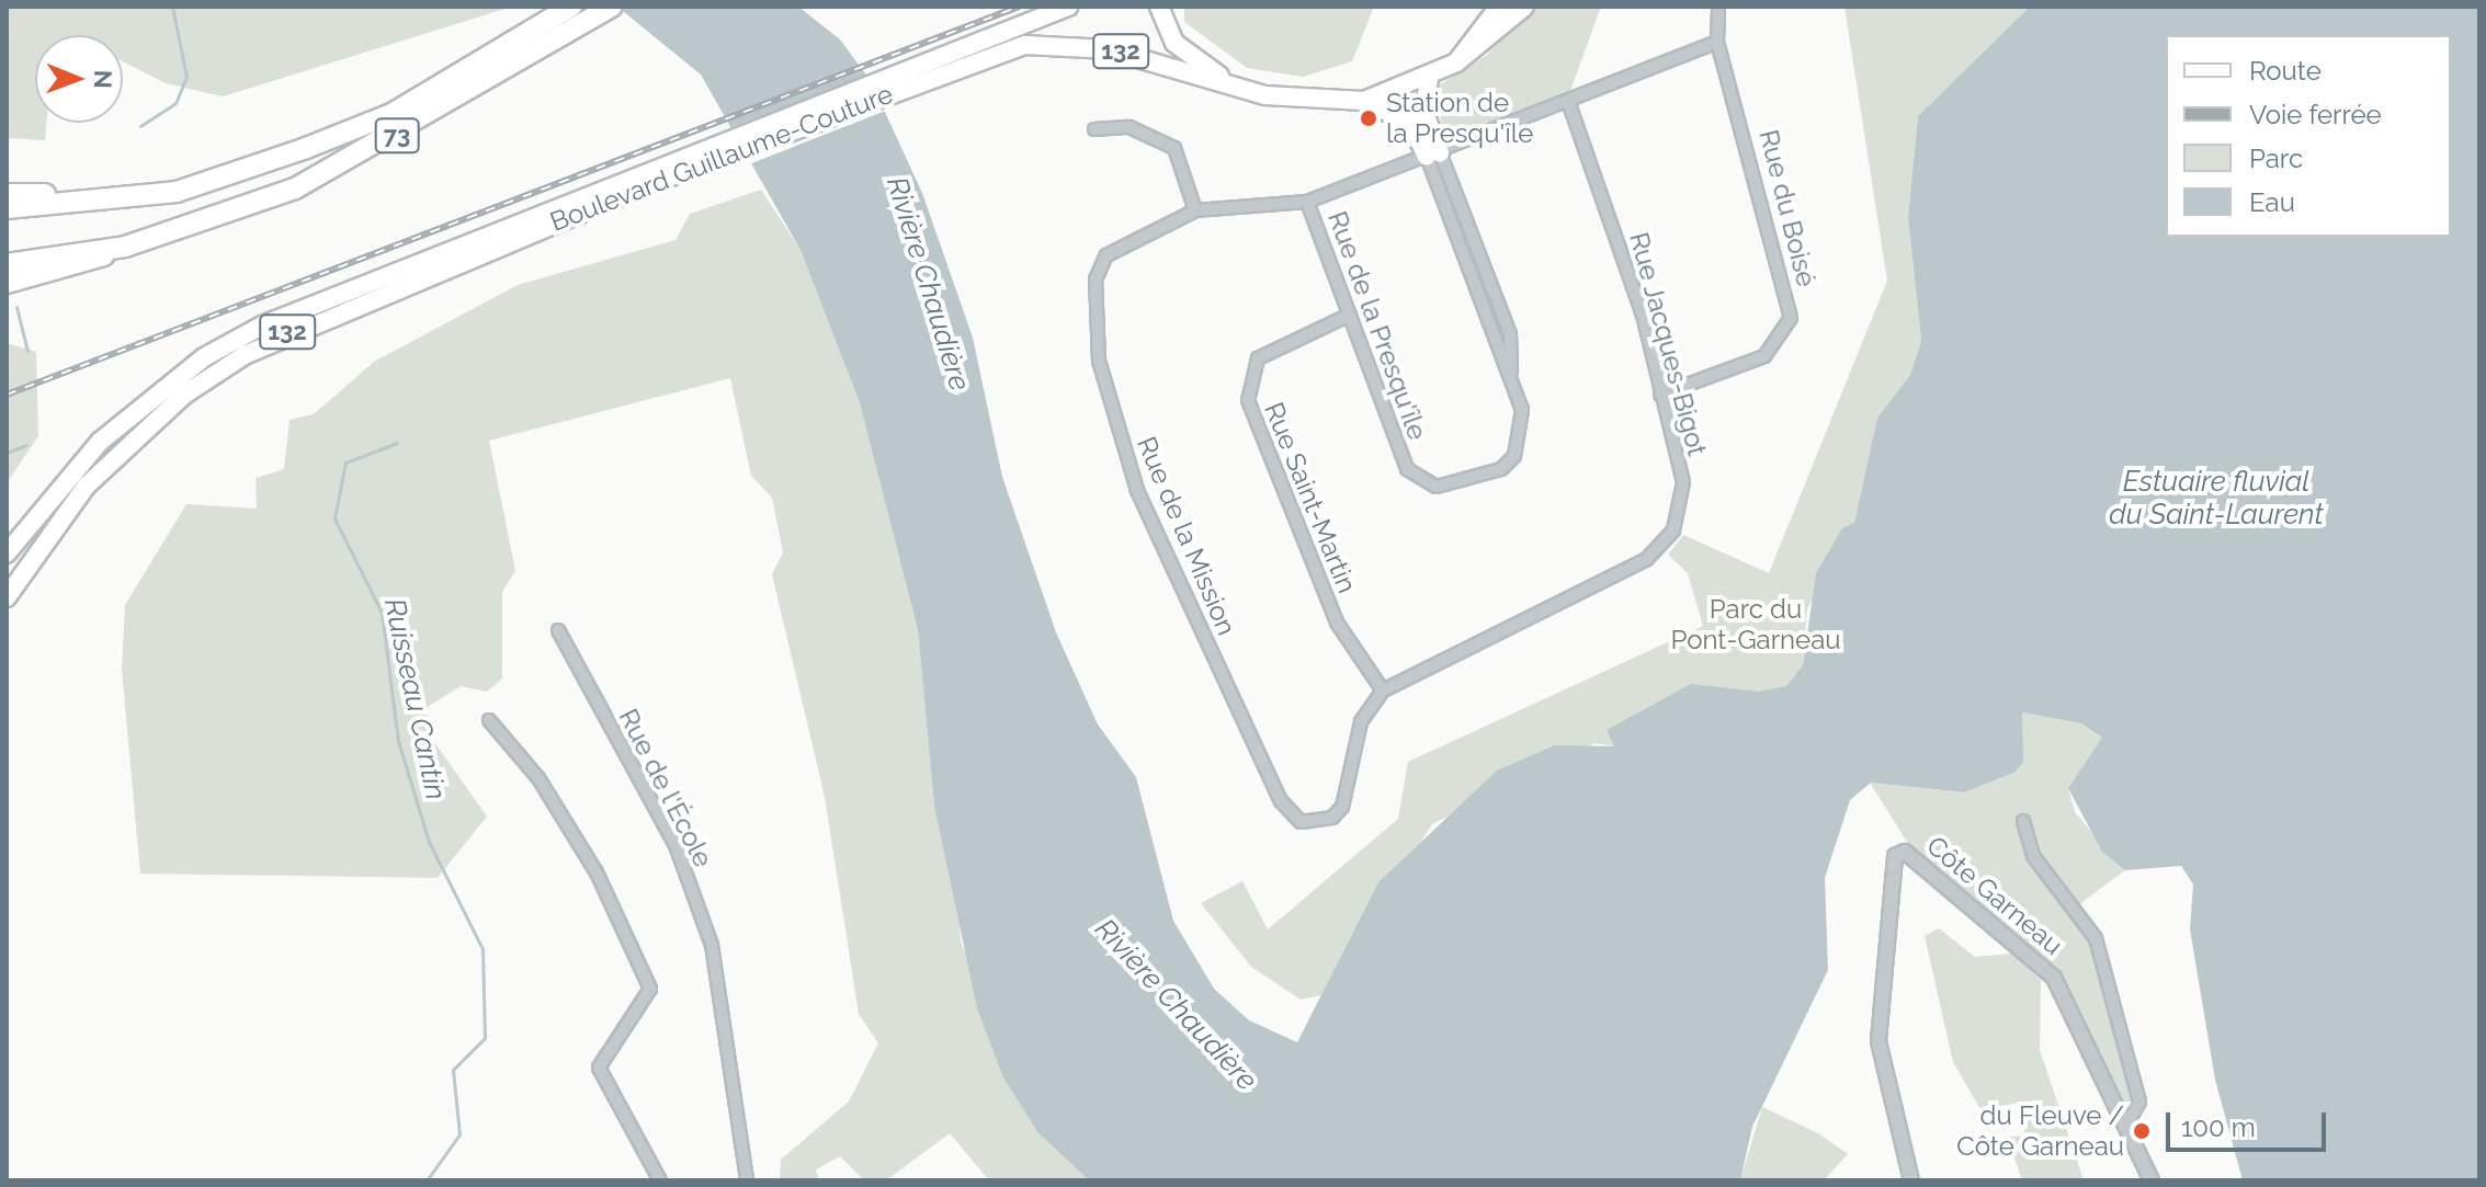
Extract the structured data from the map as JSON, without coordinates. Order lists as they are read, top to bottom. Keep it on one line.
{"streets":{"highway":["73"],"main road":["132","Boulevard Guillaume-Couture"],"street":["Rue du Boisé","Rue de la Presqu'île","Rue Jacques-Bigot","Rue Saint-Martin","Rue de la Mission","Rue de l'École","Côte Garneau"]},"crossings":[["132","Boulevard Guillaume-Couture"],["Rue du Boisé","Rue Jacques-Bigot"],["Rue du Boisé","Rue de la Mission"],["Rue de la Presqu'île","Rue Saint-Martin"],["Rue de la Presqu'île","Rue de la Mission"],["Rue Jacques-Bigot","Rue Saint-Martin"],["Rue Jacques-Bigot","Rue de la Mission"],["Rue Saint-Martin","Rue de la Mission"]],"water":["Rivière Chaudière","Estuaire fluvial du Saint-Laurent","Ruisseau Cantin"],"parks":["Parc du Pont-Garneau"],"places":["Station de la Presqu'île","du Fleuve / Côte Garneau"],"legend":["Route","Voie ferrée","Parc","Eau"],"scale_bar":"100 m","north":"right"}
